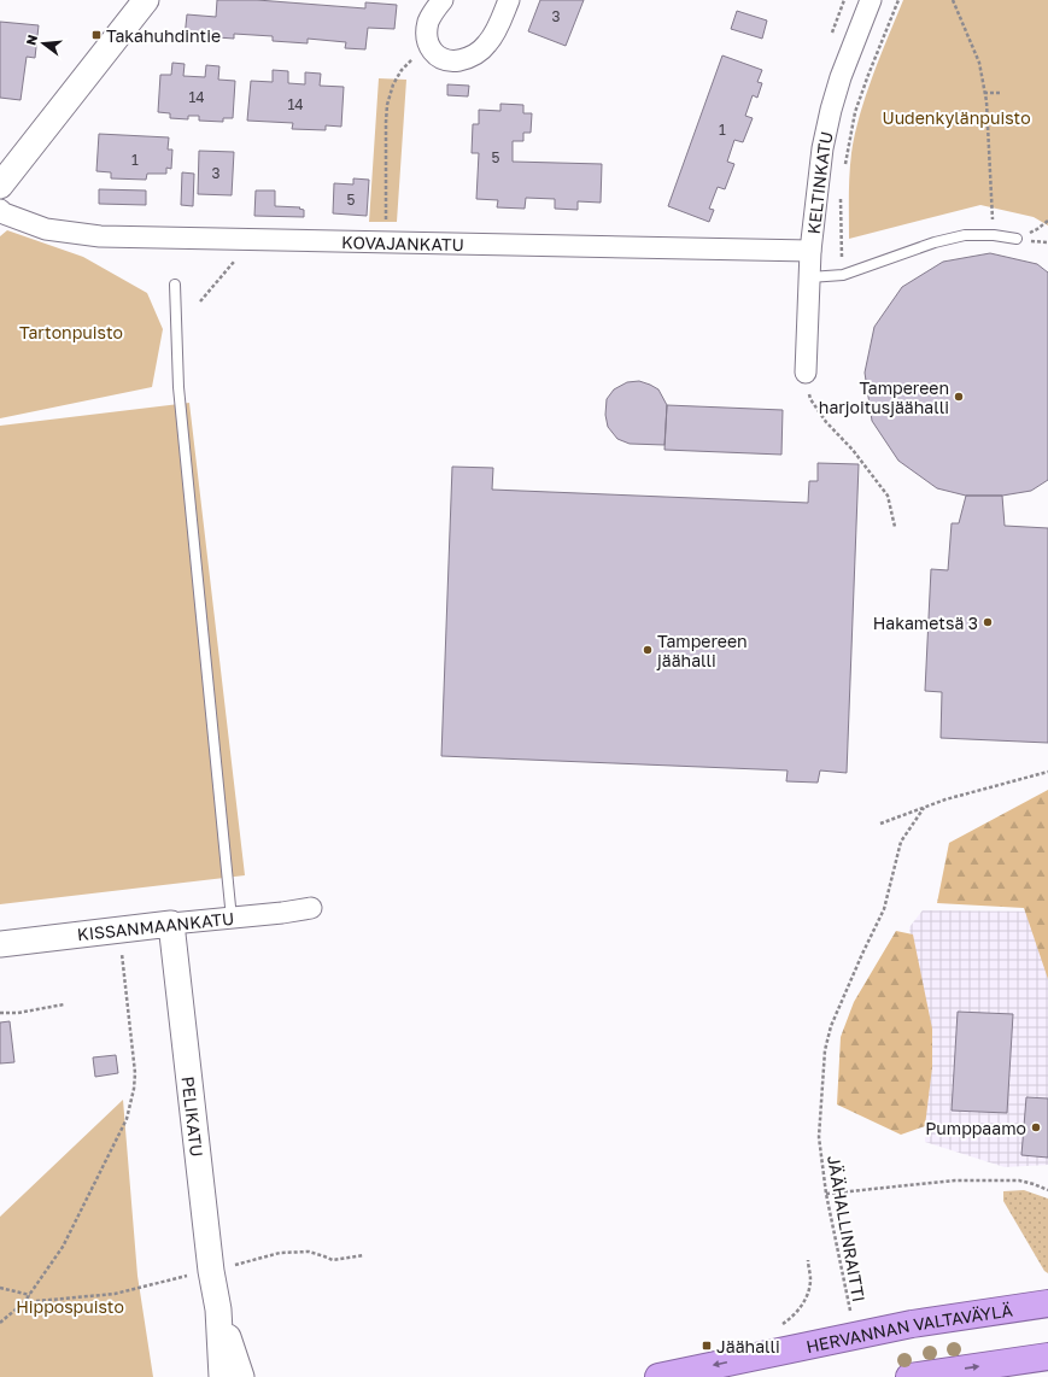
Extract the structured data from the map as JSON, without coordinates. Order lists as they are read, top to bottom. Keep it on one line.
{"streets":{"highway":["HERVANNAN VALTAVÄYLÄ"],"street":["KELTINKATU","KOVAJANKATU","KISSANMAANKATU","PELIKATU"],"path":["JÄÄHALLINRAITTI"]},"crossings":[["KELTINKATU","KOVAJANKATU"],["KISSANMAANKATU","PELIKATU"]],"parks":["Uudenkylänpuisto","Tartonpuisto","Hippospuisto"],"places":{"transit":["Takahuhdintie","Jäähalli"],"other":["Tampereen harjoitusjäähalli","Hakametsä 3","Tampereen jäähalli","Pumppaamo"]},"house_numbers":["3","14","14","1","5","1","3","5"],"north":"left"}
